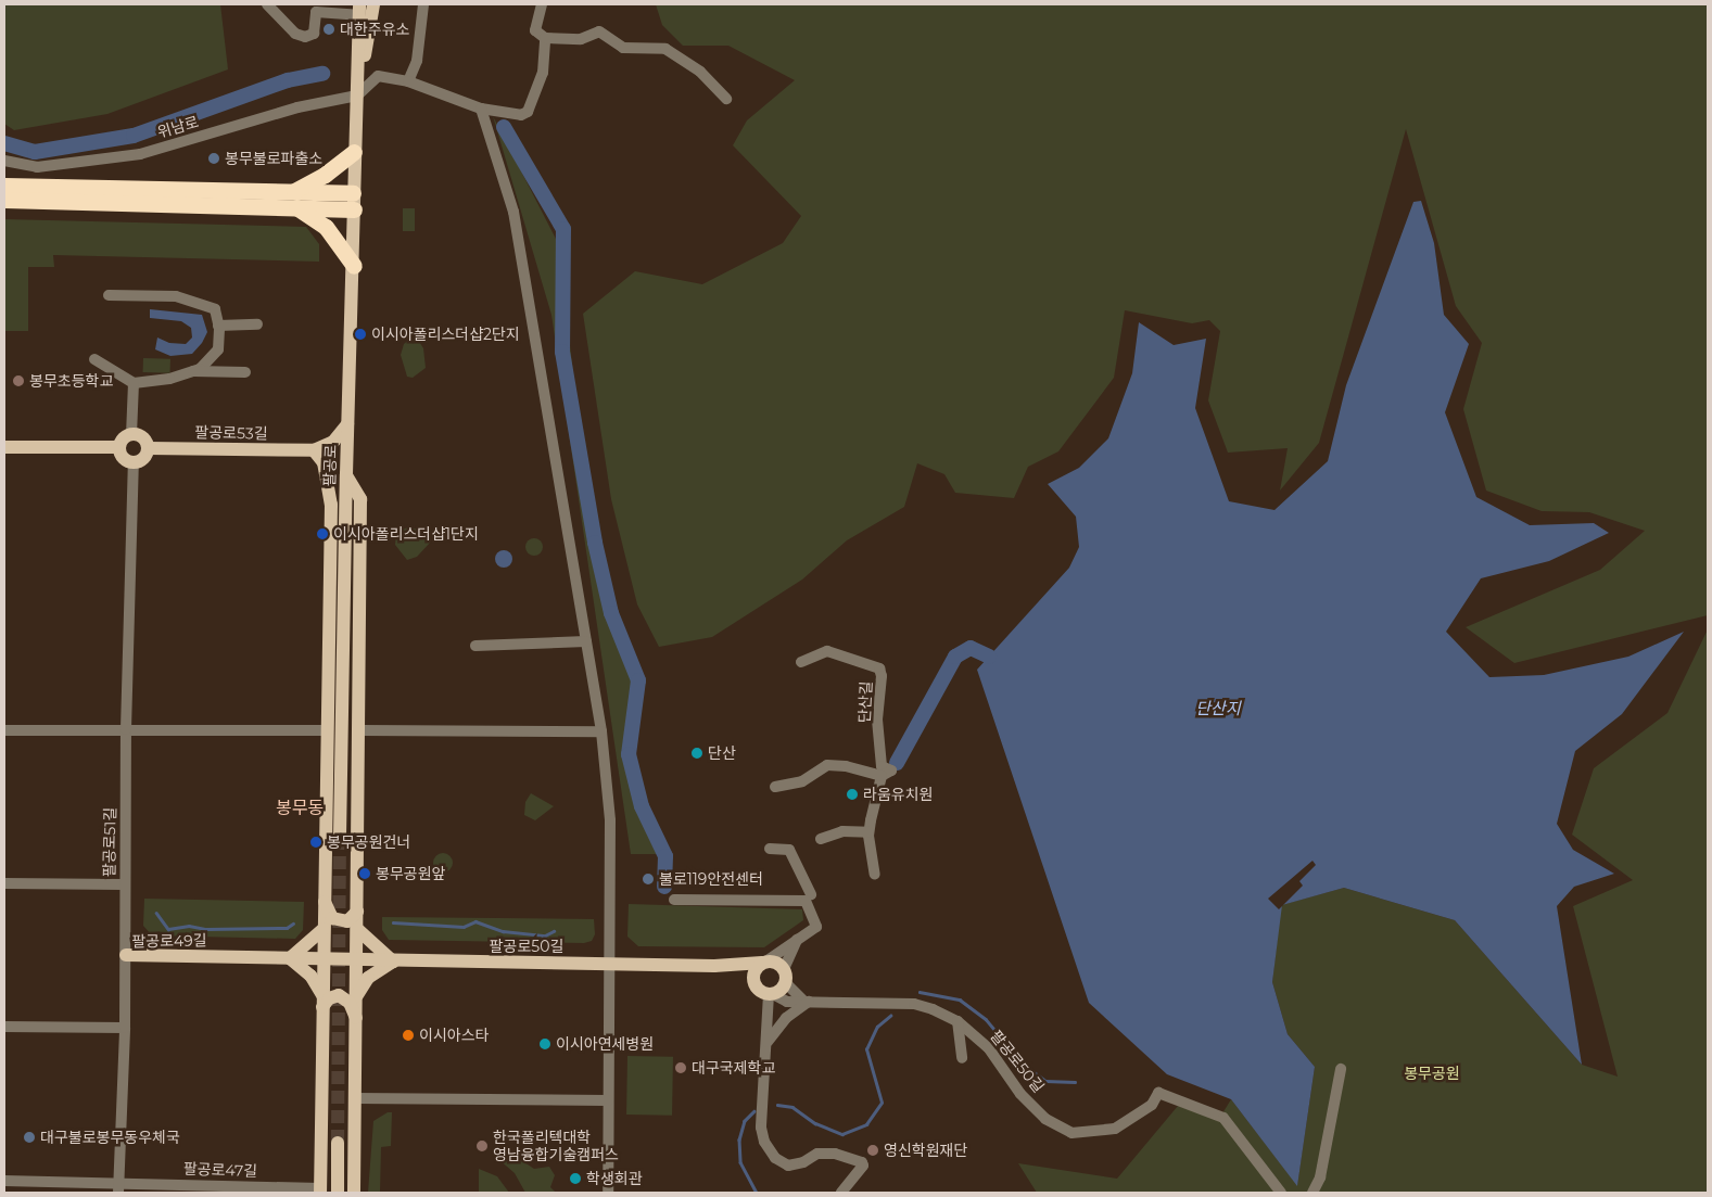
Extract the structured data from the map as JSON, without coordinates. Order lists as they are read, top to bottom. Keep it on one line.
{"streets":{"main road":["팔공로53길","팔공로","팔공로49길","팔공로50길"],"street":["위남로","단산길","팔공로51길","팔공로47길"]},"crossings":[["위남로","팔공로"],["팔공로53길","팔공로51길"],["팔공로51길","팔공로49길"],["팔공로49길","팔공로50길"],["팔공로49길","팔공로47길"]],"districts":["봉무동"],"water":["단산지"],"parks":["봉무공원"],"places":["대한주유소","봉무불로파출소","이시아폴리스더샵2단지","봉무초등학교","이시아폴리스더샵1단지","단산","라움유치원","봉무공원건너","봉무공원앞","불로119안전센터","이시아스타","이시아연세병원","대구국제학교","대구불로봉무동우체국","한국폴리텍대학 영남융합기술캠퍼스","영신학원재단","학생회관"]}
